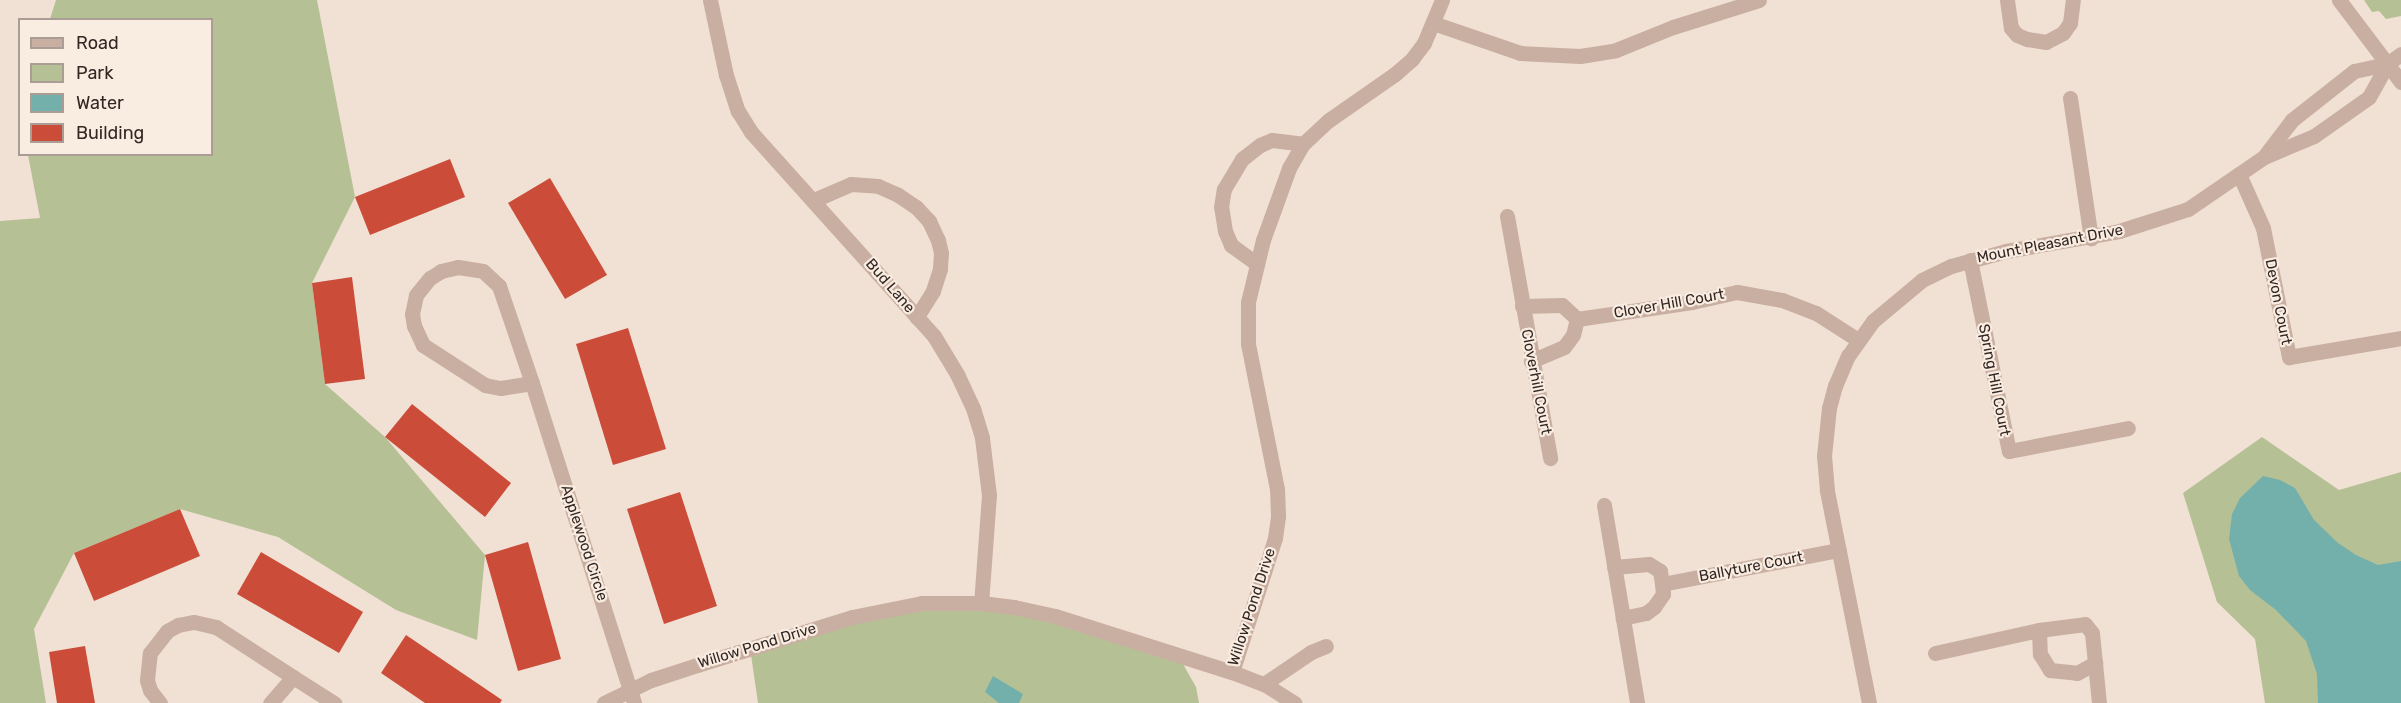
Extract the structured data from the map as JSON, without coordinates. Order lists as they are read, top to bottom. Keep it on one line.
{"streets":{"street":["Mount Pleasant Drive","Bud Lane","Devon Court","Clover Hill Court","Spring Hill Court","Cloverhill Court","Applewood Circle","Ballyture Court","Willow Pond Drive"]},"crossings":[["Mount Pleasant Drive","Devon Court"],["Mount Pleasant Drive","Clover Hill Court"],["Mount Pleasant Drive","Spring Hill Court"],["Mount Pleasant Drive","Ballyture Court"],["Bud Lane","Willow Pond Drive"],["Applewood Circle","Willow Pond Drive"]],"legend":["Road","Park","Water","Building"]}
